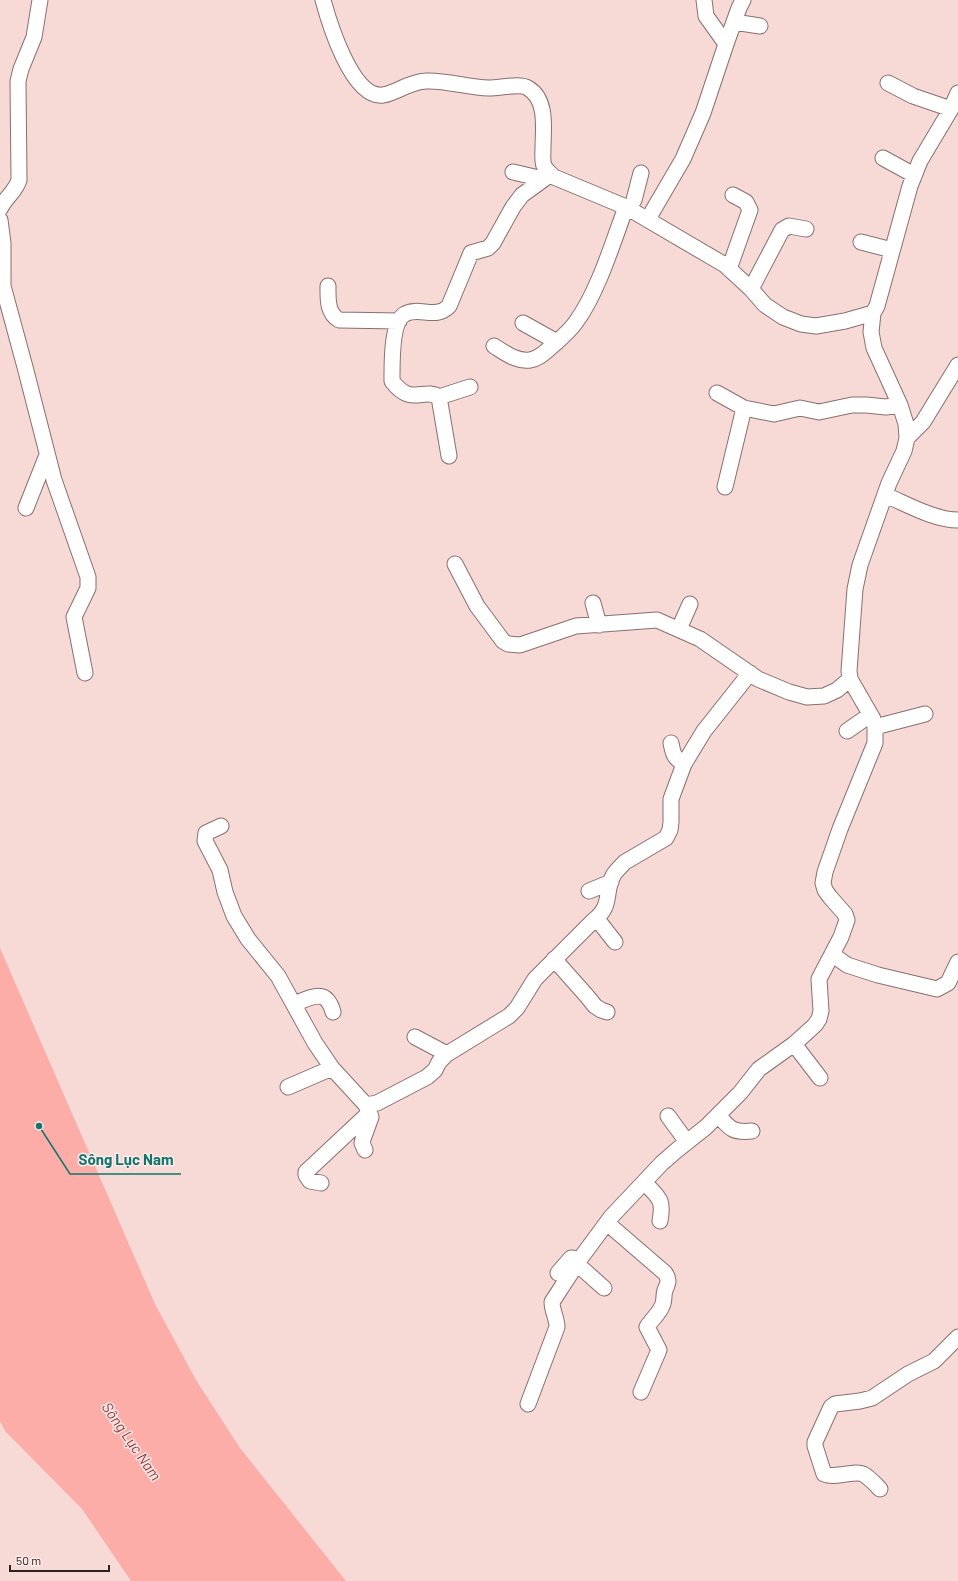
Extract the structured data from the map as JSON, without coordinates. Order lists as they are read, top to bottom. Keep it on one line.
{"water":["Sông Lục Nam"],"places":["Sông Lục Nam"],"scale_bar":"50 m"}
